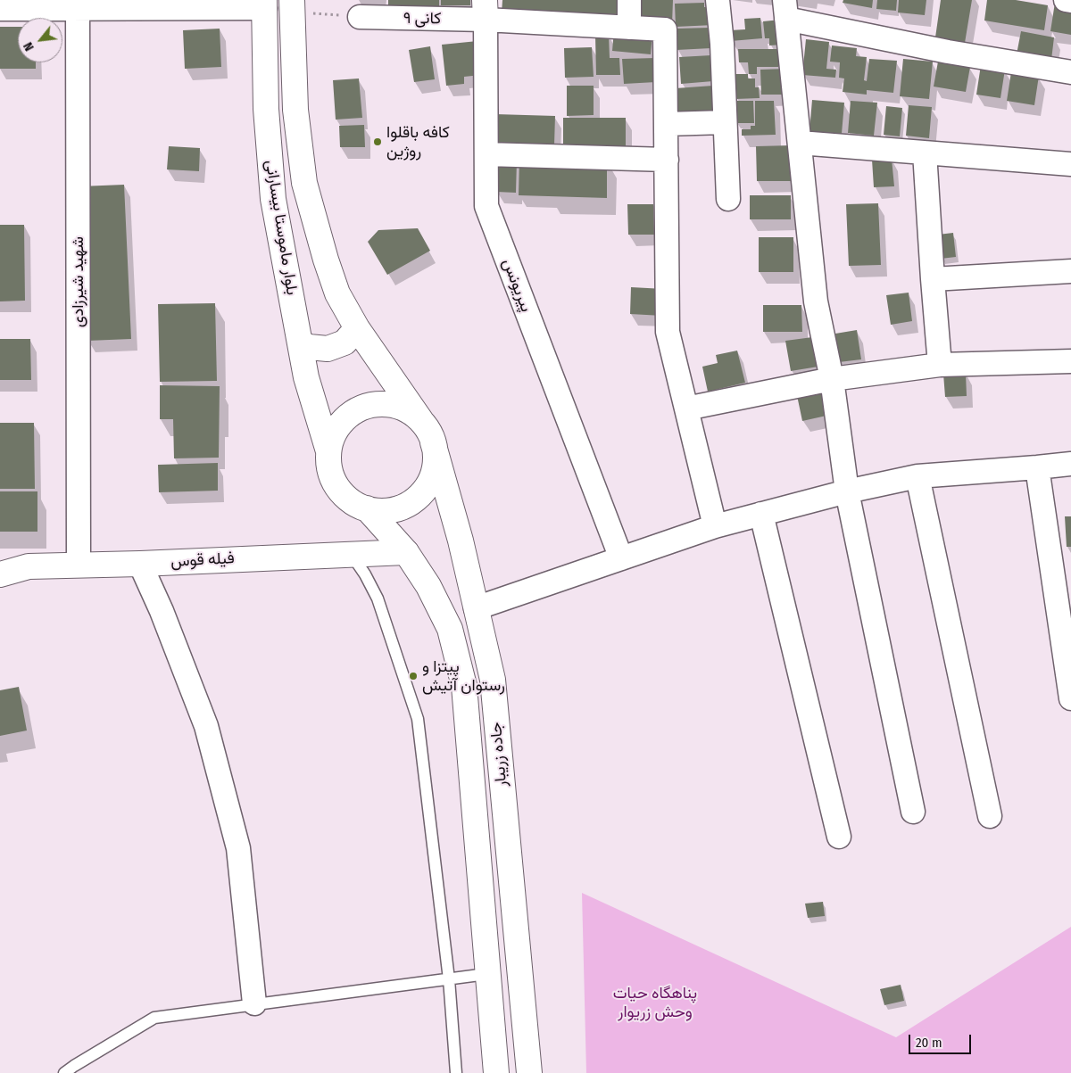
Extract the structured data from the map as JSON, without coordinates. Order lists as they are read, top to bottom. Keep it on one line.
{"streets":{"main road":["بلوار ماموستا بیسارانی","فیله قوس","جاده زریبار"],"street":["کانی ۹","شهید شیرزادی","پیریونس"]},"crossings":[["کانی ۹","پیریونس"],["بلوار ماموستا بیسارانی","جاده زریبار"],["شهید شیرزادی","فیله قوس"],["فیله قوس","جاده زریبار"]],"parks":["پناهگاه حیات وحش زریوار"],"places":["کافه باقلوا روژین","پیتزا و رستوان آتیش"],"scale_bar":"20 m","north":"bottom left"}
